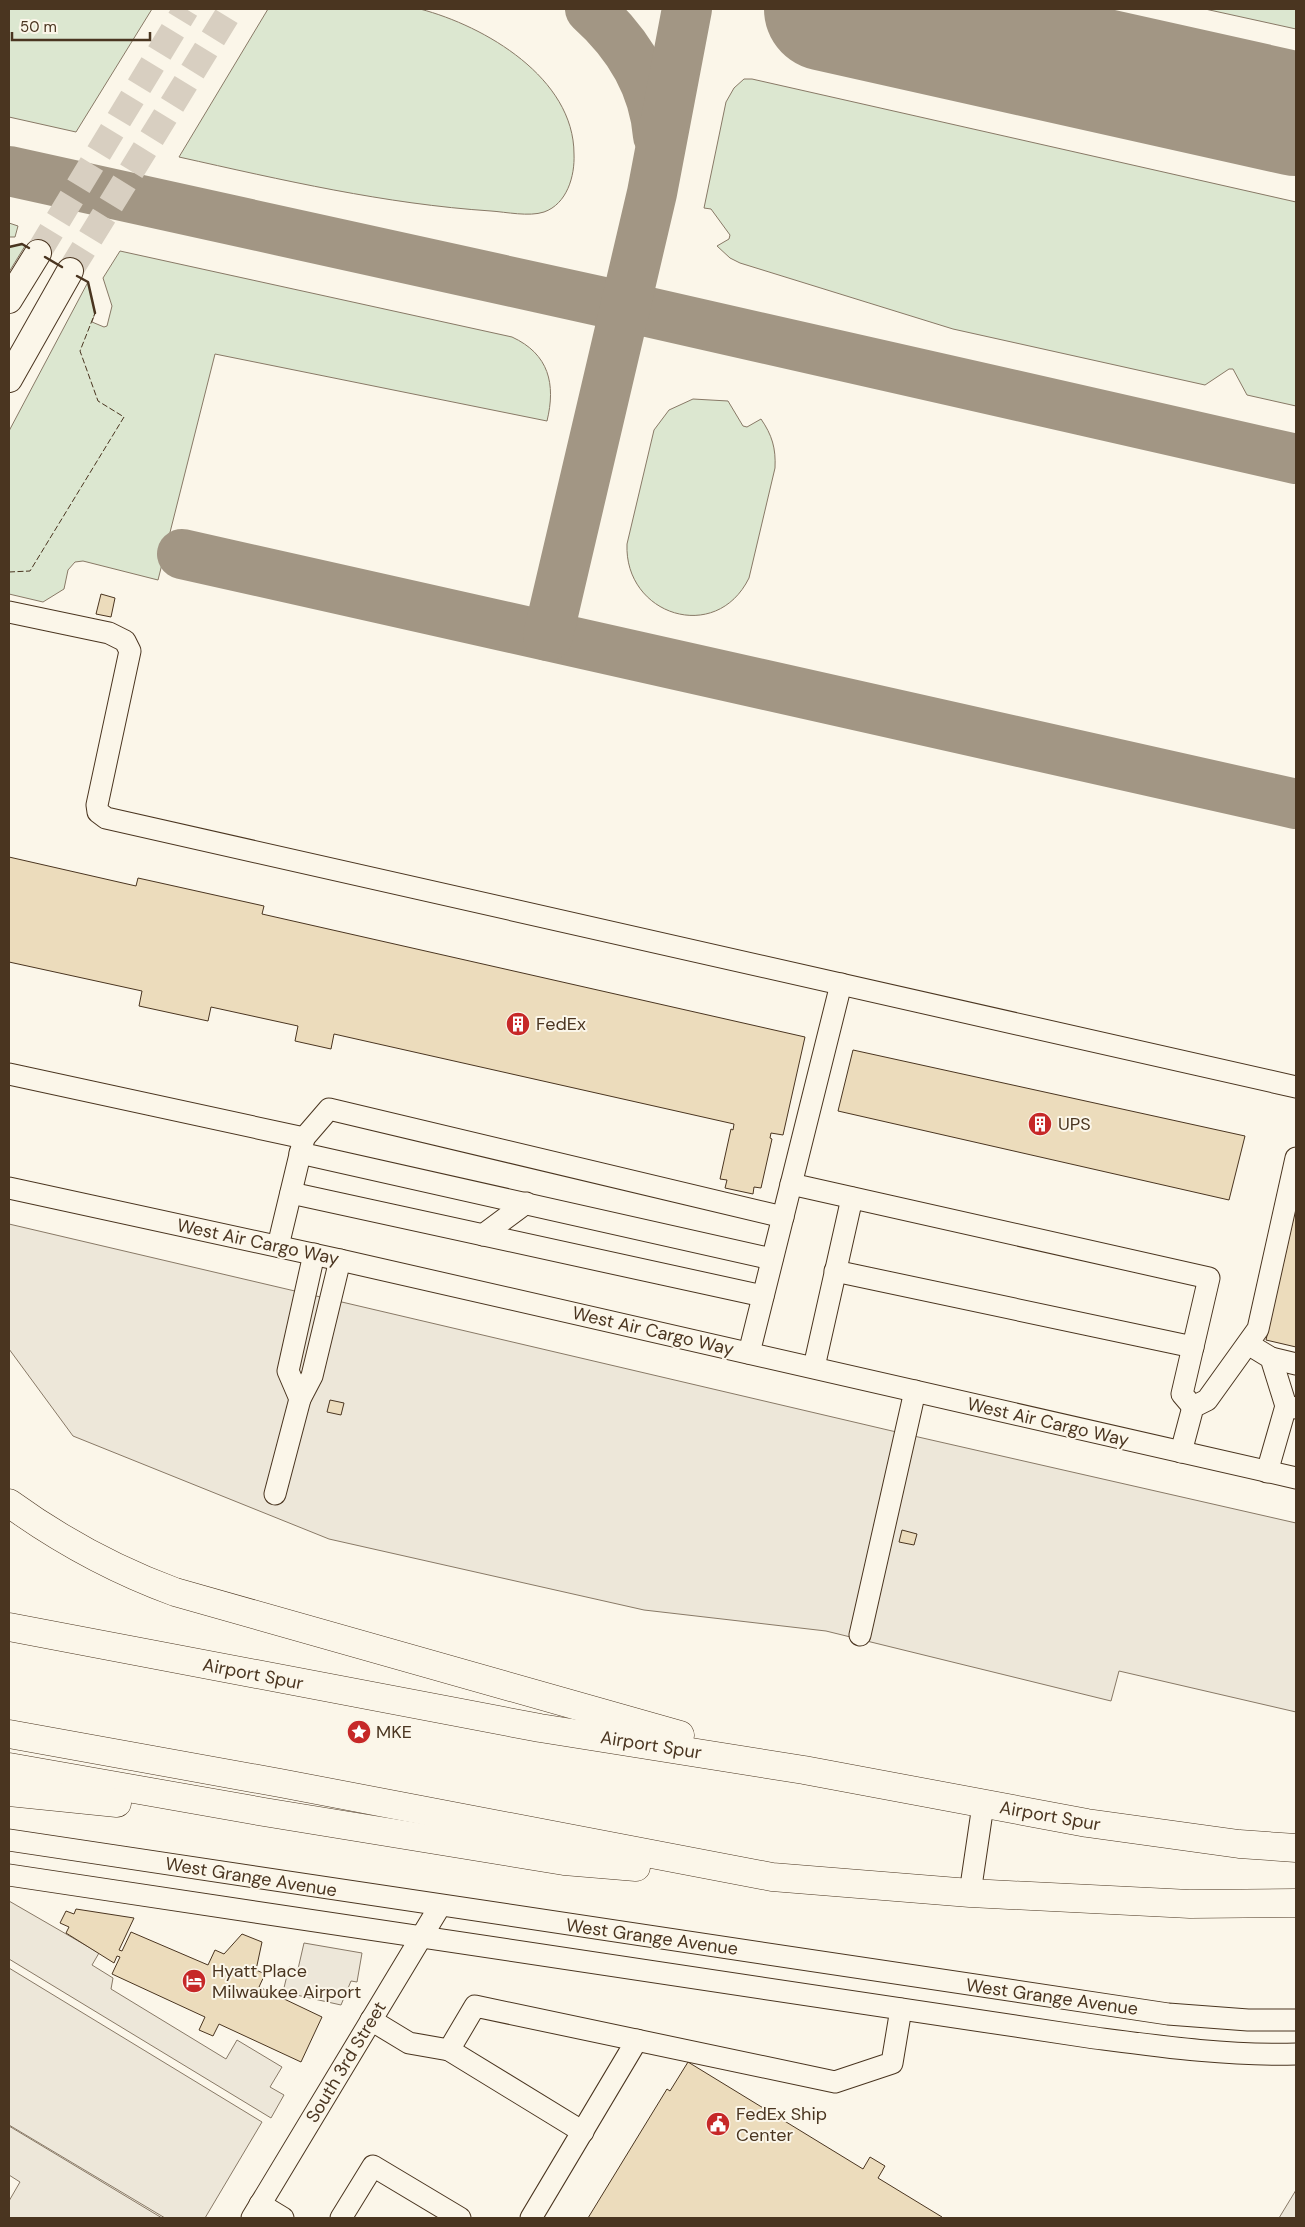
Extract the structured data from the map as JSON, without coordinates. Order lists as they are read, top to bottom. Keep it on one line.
{"streets":{"highway":["Airport Spur"],"street":["West Air Cargo Way","West Grange Avenue","South 3rd Street"]},"crossings":[["West Grange Avenue","South 3rd Street"]],"places":{"building":["FedEx","UPS"],"place":["MKE"],"hotel":["Hyatt Place Milwaukee Airport"],"public building":["FedEx Ship Center"]},"scale_bar":"50 m"}
